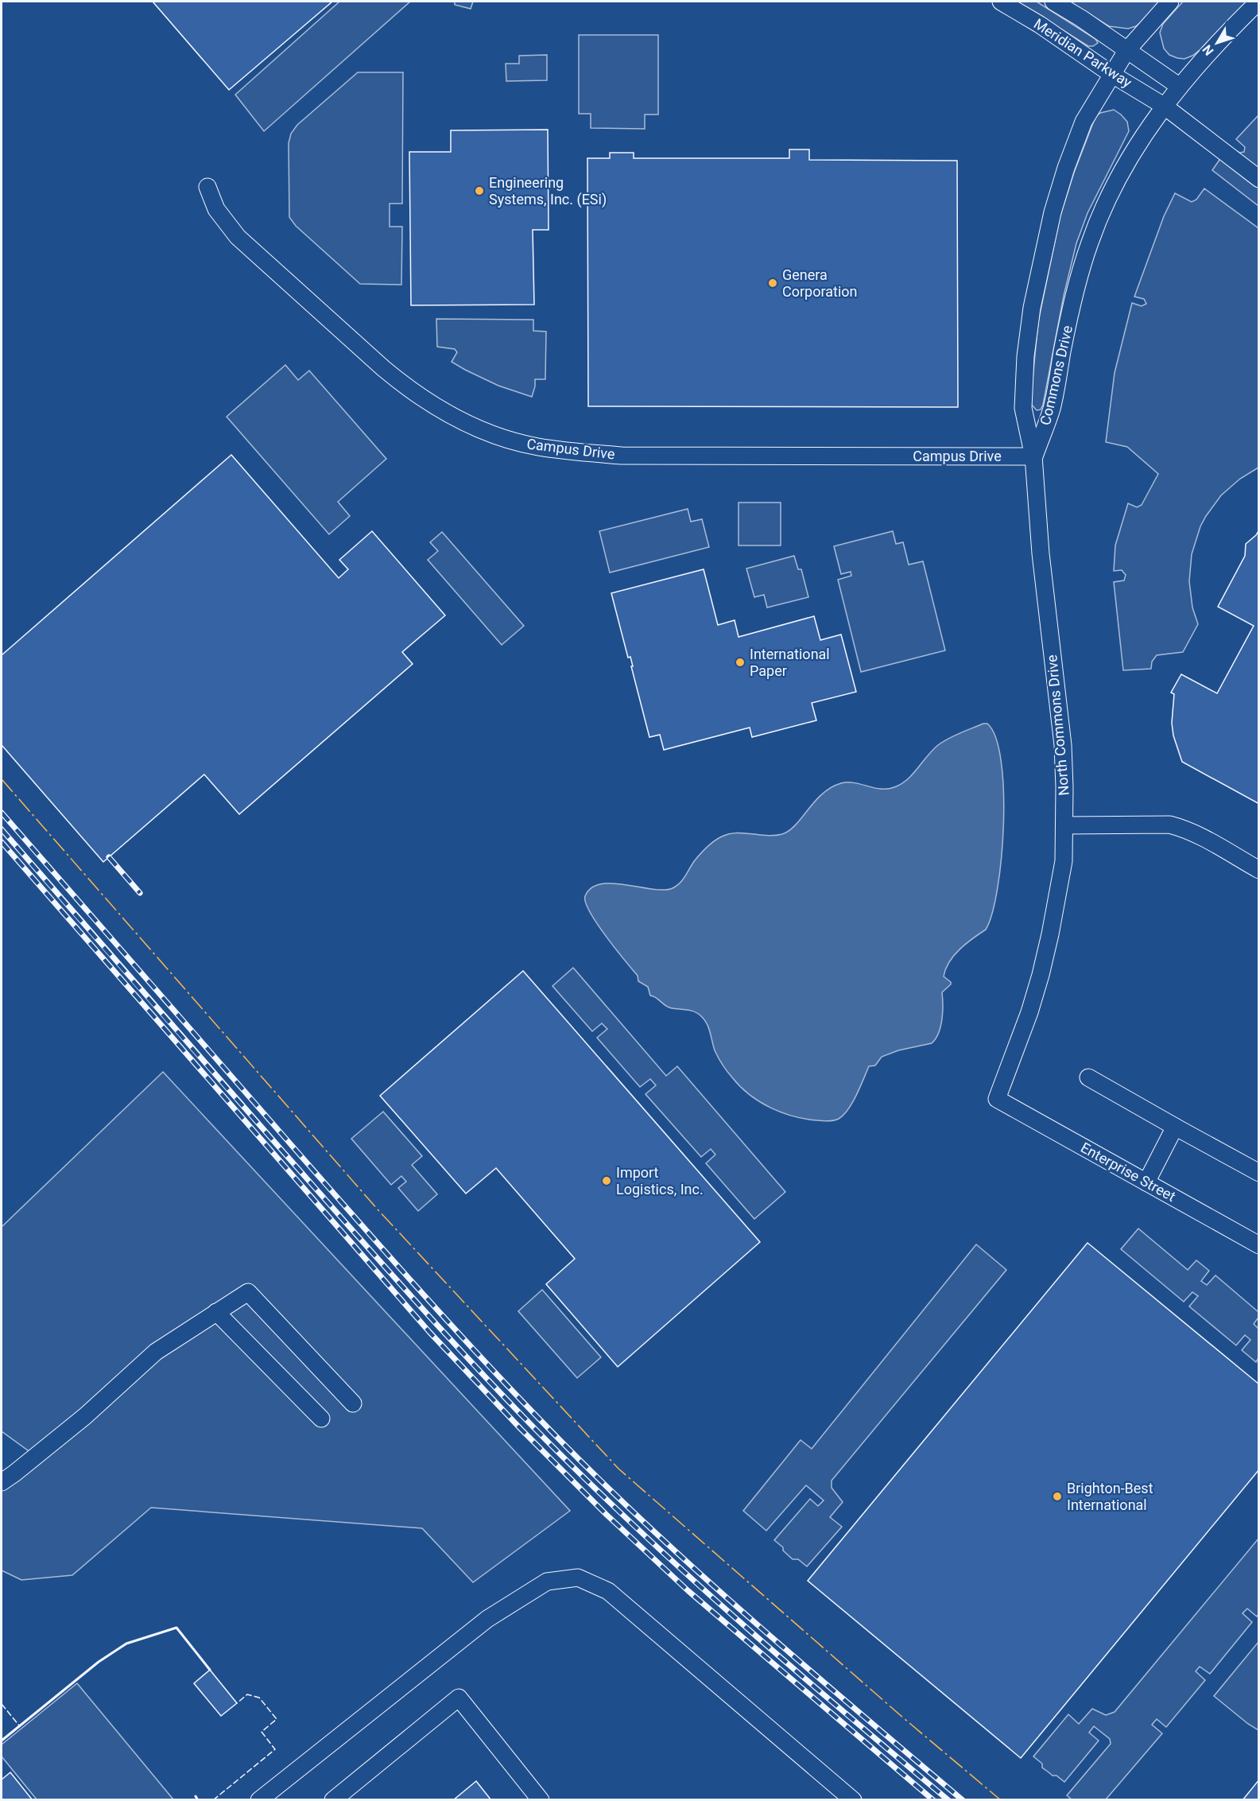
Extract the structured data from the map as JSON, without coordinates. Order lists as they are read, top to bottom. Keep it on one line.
{"streets":{"street":["Meridian Parkway","Commons Drive","Campus Drive","North Commons Drive","Enterprise Street"]},"crossings":[["Meridian Parkway","Commons Drive"],["Commons Drive","Campus Drive"],["Commons Drive","North Commons Drive"],["Campus Drive","North Commons Drive"],["North Commons Drive","Enterprise Street"]],"places":["Engineering Systems, Inc. (ESi)","Genera Corporation","International Paper","Import Logistics, Inc.","Brighton-Best International"],"north":"bottom left"}
